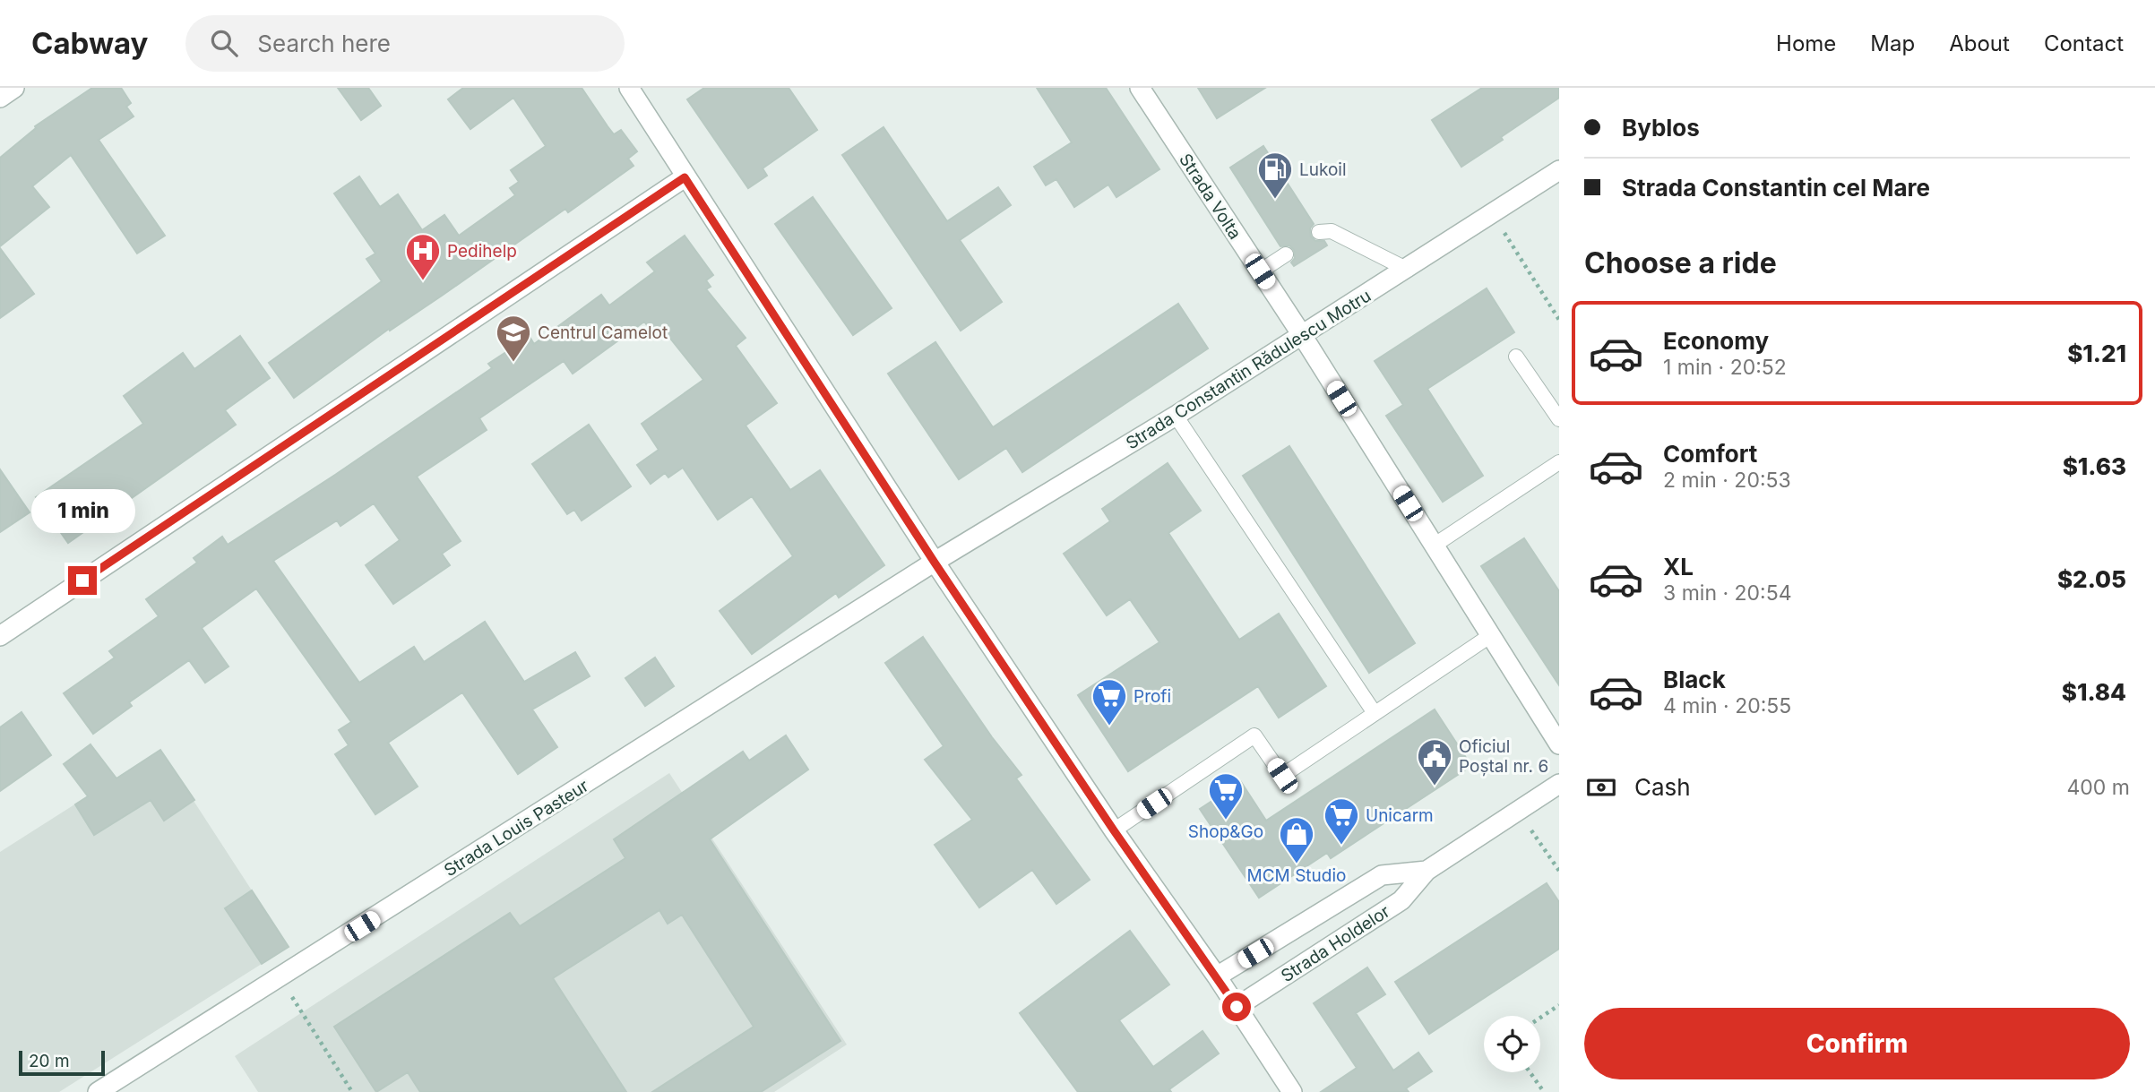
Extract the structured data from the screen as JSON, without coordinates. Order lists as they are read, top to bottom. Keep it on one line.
{"streets":{"street":["Strada Volta","Strada Constantin Rădulescu Motru","Strada Louis Pasteur","Strada Holdelor"]},"crossings":[["Strada Volta","Strada Constantin Rădulescu Motru"],["Strada Constantin Rădulescu Motru","Strada Louis Pasteur"]],"places":{"fuel station":["Lukoil"],"hospital":["Pedihelp"],"school or university":["Centrul Camelot"],"supermarket":["Profi","Shop&Go","Unicarm"],"public building":["Oficiul Poștal nr. 6"],"shop":["MCM Studio"]},"scale_bar":"20 m","page":{"header":"Cabway","search":"Search here","nav":["Home","Map","About","Contact"],"banner":["Byblos","Strada Constantin cel Mare"],"heading":"Choose a ride","list":[{"name":"Economy","note":"1 min · 20:52","value":"$1.21"},{"name":"Comfort","note":"2 min · 20:53","value":"$1.63"},{"name":"XL","note":"3 min · 20:54","value":"$2.05"},{"name":"Black","note":"4 min · 20:55","value":"$1.84"}],"bubble":"1 min","pay":["Cash","400 m"],"buttons":"Confirm","scale":"20 m"}}
